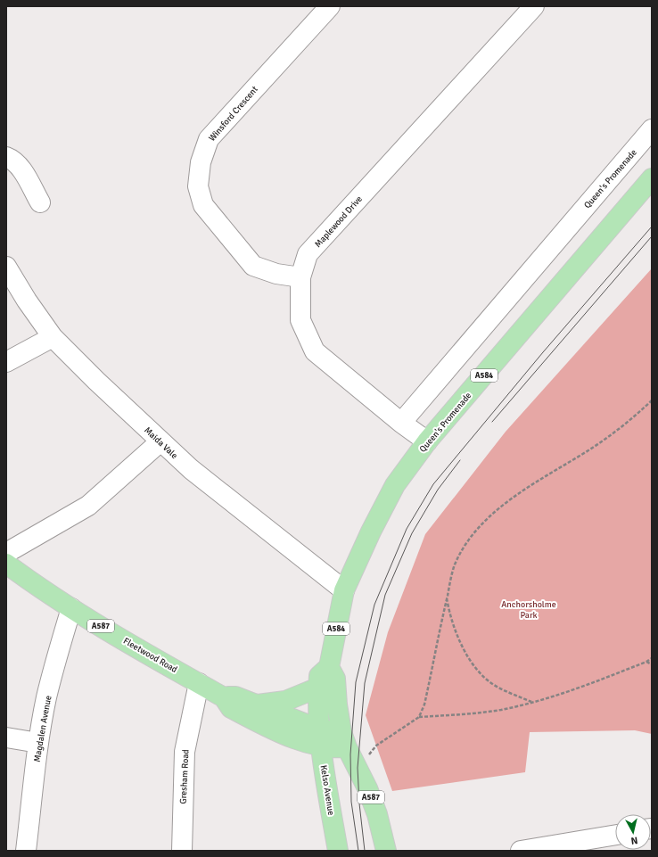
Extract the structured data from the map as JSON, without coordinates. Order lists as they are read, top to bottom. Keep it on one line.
{"streets":{"main road":["Queen's Promenade","A584","A587","Fleetwood Road","Kelso Avenue"],"street":["Winsford Crescent","Maplewood Drive","Maida Vale","Magdalen Avenue","Gresham Road"]},"crossings":[["Winsford Crescent","Maplewood Drive"],["Queen's Promenade","Maplewood Drive"],["Queen's Promenade","Maida Vale"],["Queen's Promenade","Fleetwood Road"],["Queen's Promenade","Kelso Avenue"],["Fleetwood Road","Magdalen Avenue"],["Fleetwood Road","Gresham Road"],["Fleetwood Road","Kelso Avenue"]],"parks":["Anchorsholme Park"],"north":"bottom"}
